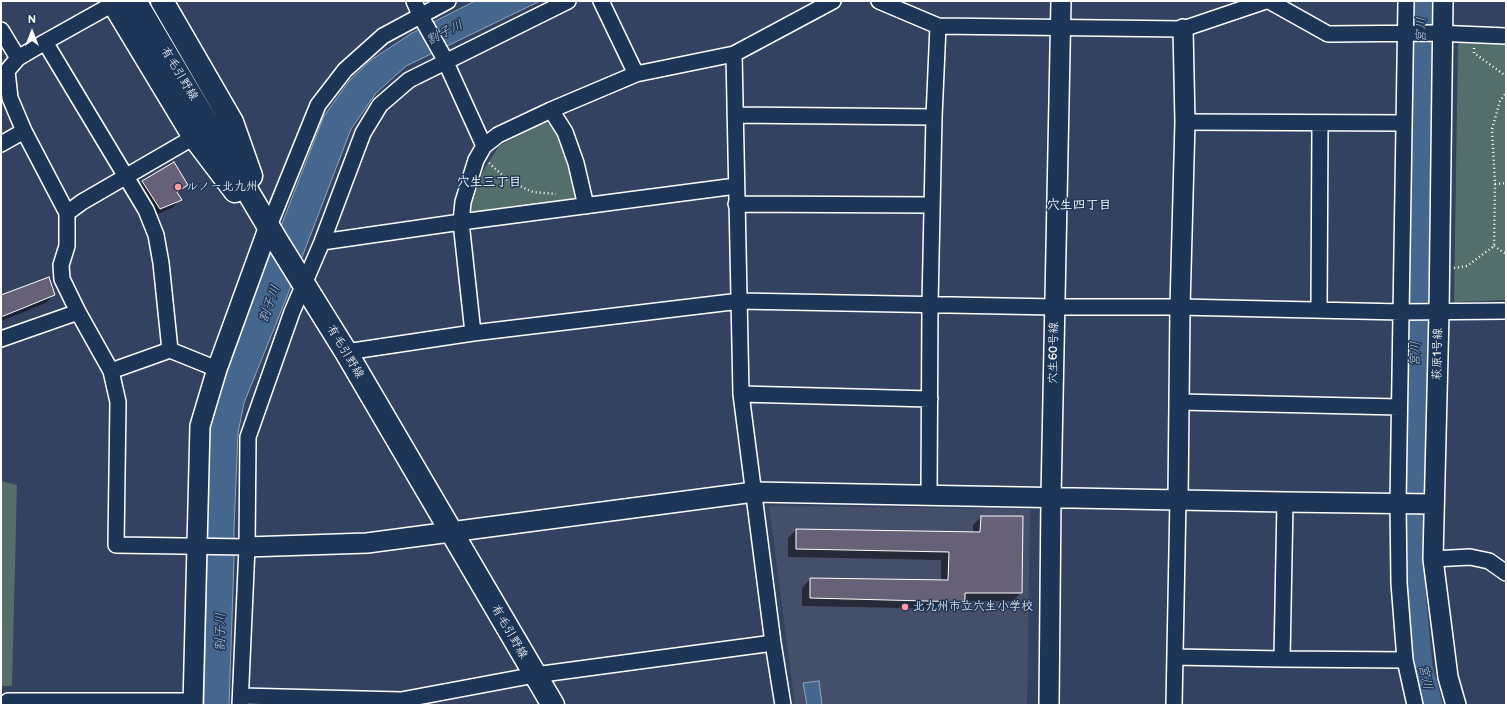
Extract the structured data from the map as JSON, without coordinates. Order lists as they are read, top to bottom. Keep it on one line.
{"streets":{"main road":["有毛引野線"],"street":["穴生60号線","萩原1号線"]},"districts":["穴生三丁目","穴生四丁目"],"water":["宮川","割子川"],"places":["ルノー北九州","北九州市立穴生小学校"],"north":"top"}
